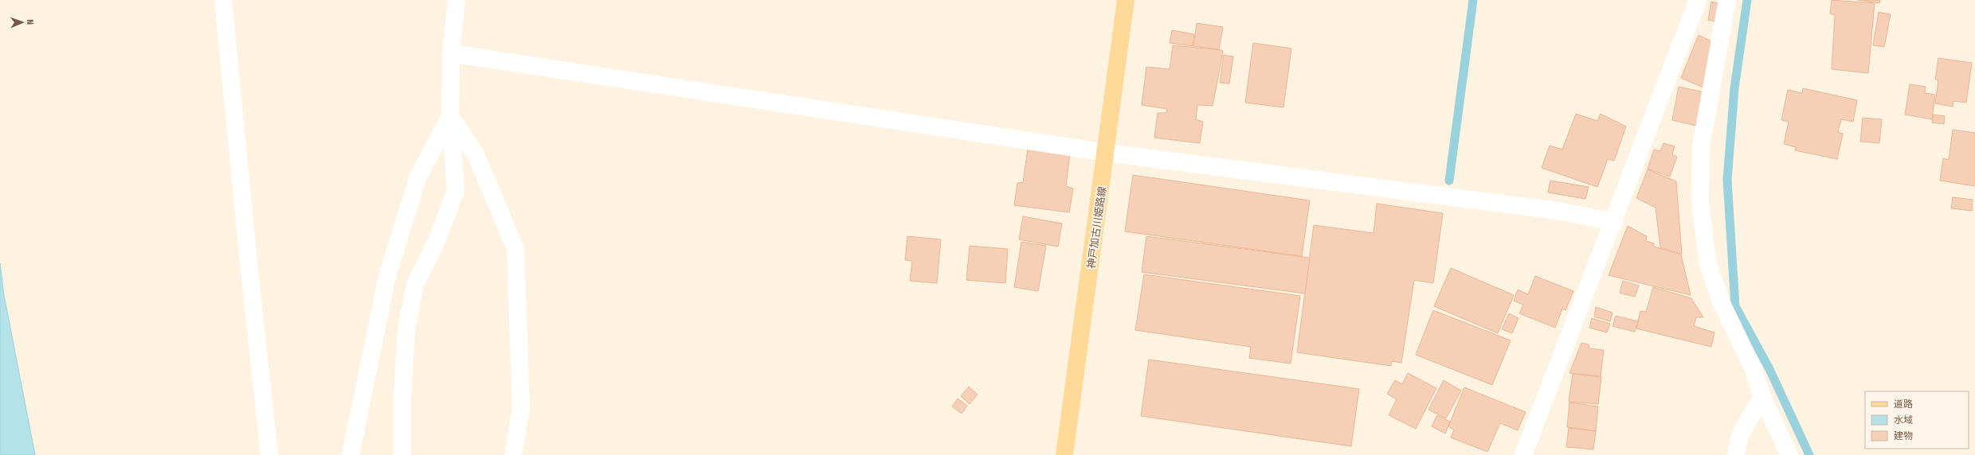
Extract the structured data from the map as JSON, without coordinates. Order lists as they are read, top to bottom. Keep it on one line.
{"streets":{"main road":["神戸加古川姫路線"]},"legend":["道路","水域","建物"],"north":"right"}
